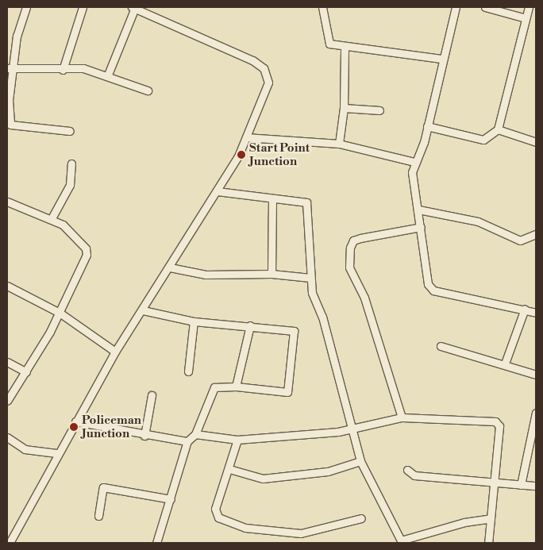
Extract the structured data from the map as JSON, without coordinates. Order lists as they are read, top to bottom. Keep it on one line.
{"places":["Start Point Junction","Policeman Junction"]}
